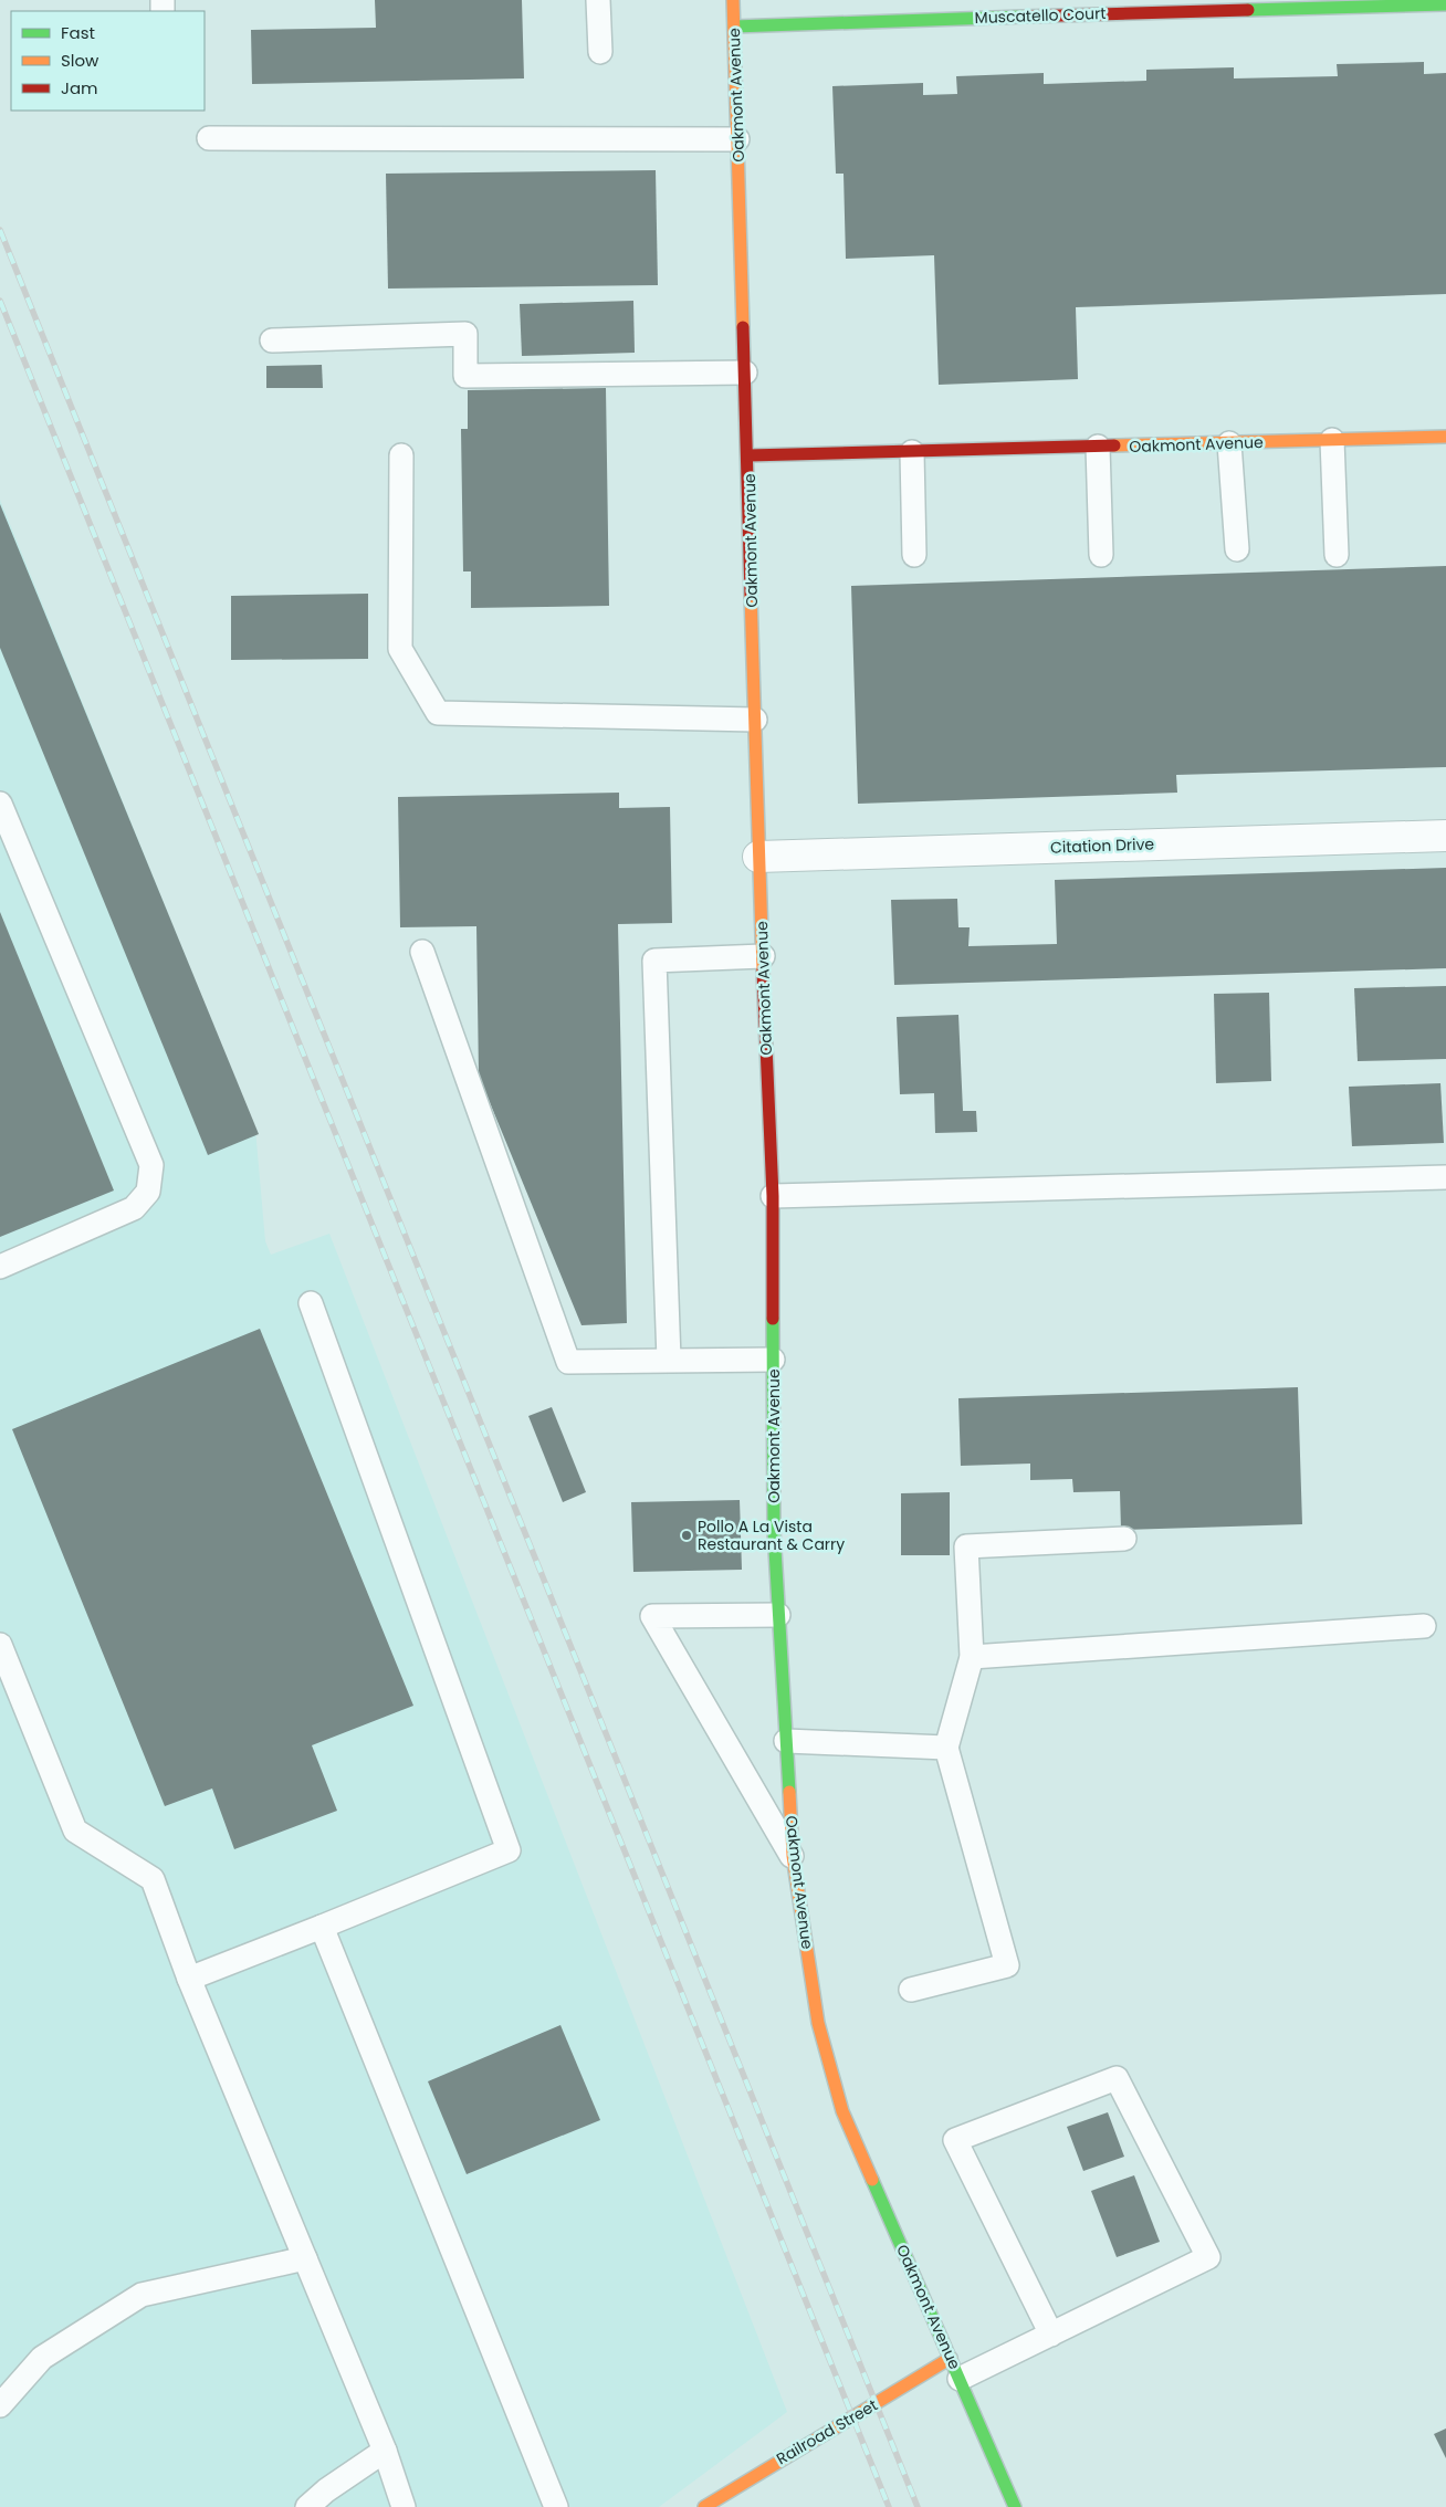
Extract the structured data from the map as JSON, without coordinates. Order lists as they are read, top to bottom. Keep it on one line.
{"streets":{"street":["Muscatello Court","Oakmont Avenue","Citation Drive","Railroad Street"]},"crossings":[["Muscatello Court","Oakmont Avenue"],["Oakmont Avenue","Citation Drive"],["Oakmont Avenue","Railroad Street"]],"places":["Pollo A La Vista Restaurant & Carry"],"legend":["Fast","Slow","Jam"]}
